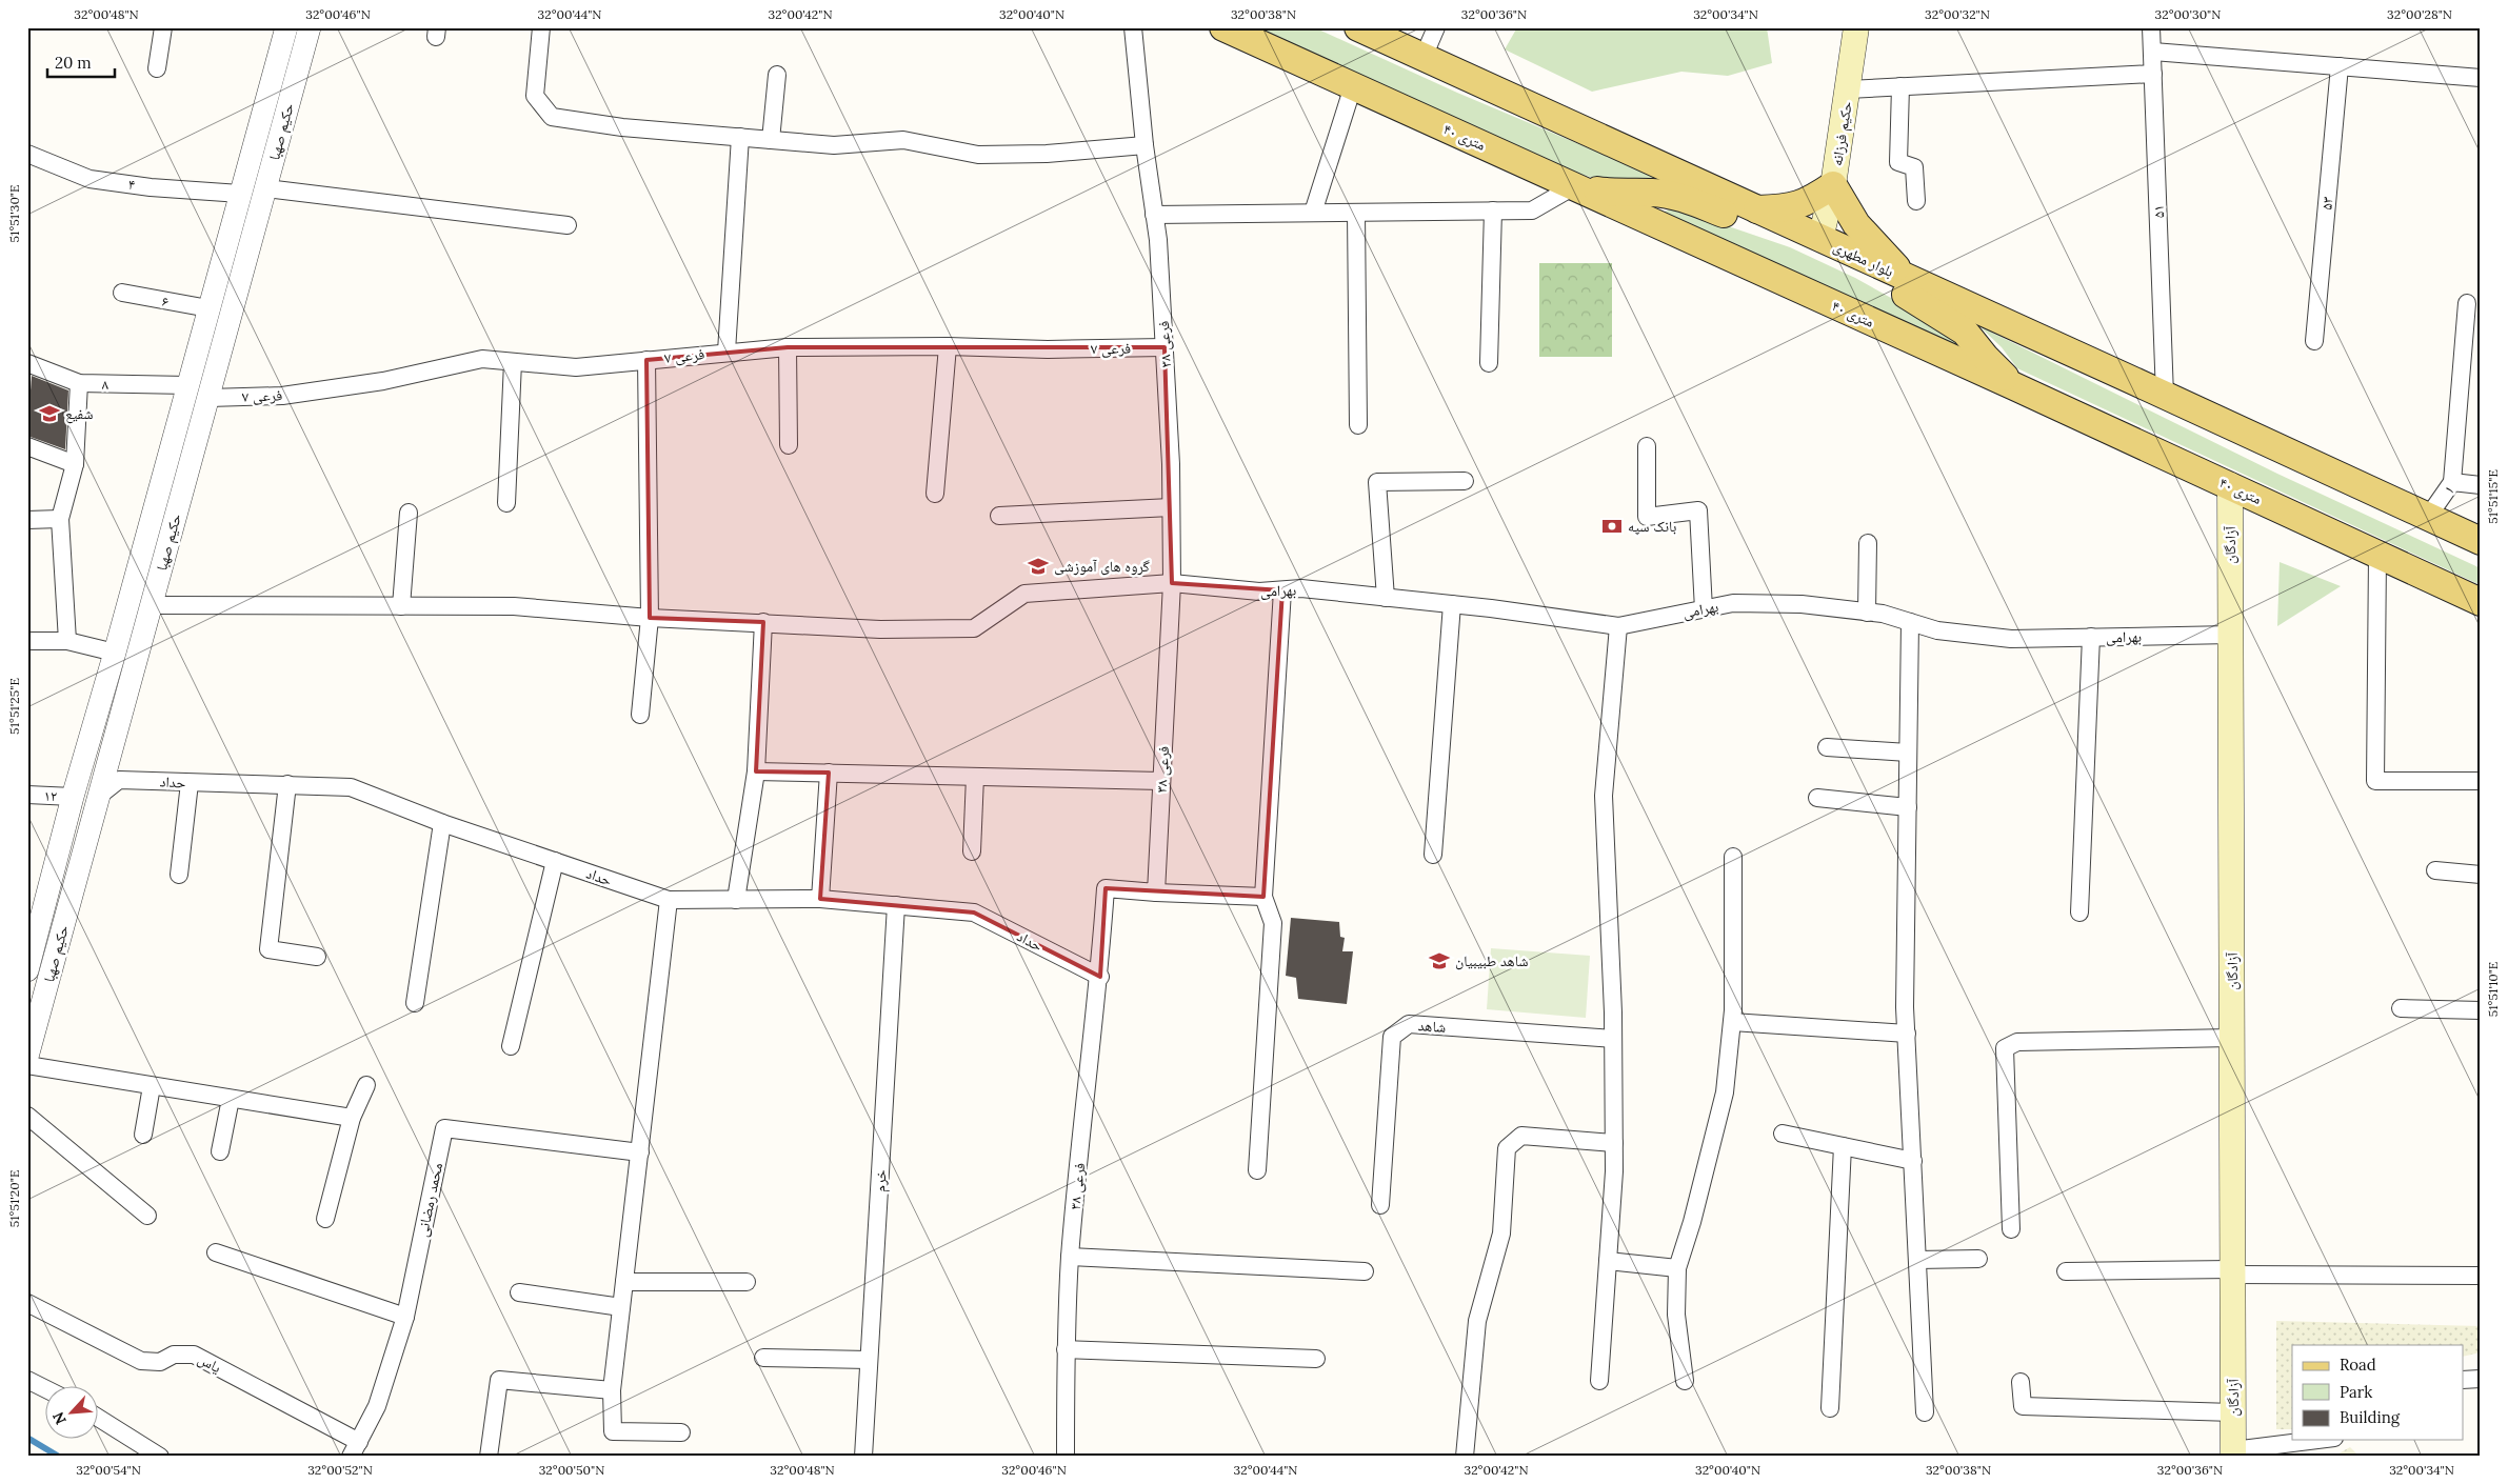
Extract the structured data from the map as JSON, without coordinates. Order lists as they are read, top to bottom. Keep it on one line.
{"streets":{"main road":["حکیم فرزانه","۴۰ متری","بلوار مطهری","آزادگان"],"street":["حکیم صهبا","۴","۵۳","۵۱","۶","فرعی ۳۸","فرعی ۷","۸","۱","بهرامی","حداد","۱۲","شاهد","خرم","محمد رمضانی","یاس"]},"crossings":[["حکیم صهبا","۴"],["حکیم صهبا","۶"],["حکیم صهبا","فرعی ۷"],["حکیم صهبا","۸"],["حکیم صهبا","بهرامی"],["حکیم صهبا","حداد"],["حکیم صهبا","۱۲"],["حکیم فرزانه","بلوار مطهری"],["۴۰ متری","آزادگان"],["فرعی ۳۸","فرعی ۷"],["فرعی ۳۸","بهرامی"],["فرعی ۳۸","حداد"],["آزادگان","بهرامی"],["حداد","خرم"],["محمد رمضانی","یاس"]],"places":{"school or university":["شفیع","گروه های آموزشی","شاهد طبیبیان"],"bank":["بانک سپه"]},"legend":["Road","Park","Building"],"scale_bar":"20 m","north":"bottom left","coordinates":["32°00'48\"N","32°00'46\"N","32°00'44\"N","32°00'42\"N","32°00'40\"N","32°00'38\"N","32°00'36\"N","32°00'34\"N","32°00'32\"N","32°00'30\"N","32°00'28\"N","51°51'30\"E","51°51'15\"E","51°51'25\"E","51°51'10\"E","51°51'20\"E","32°00'54\"N","32°00'52\"N","32°00'50\"N"]}
